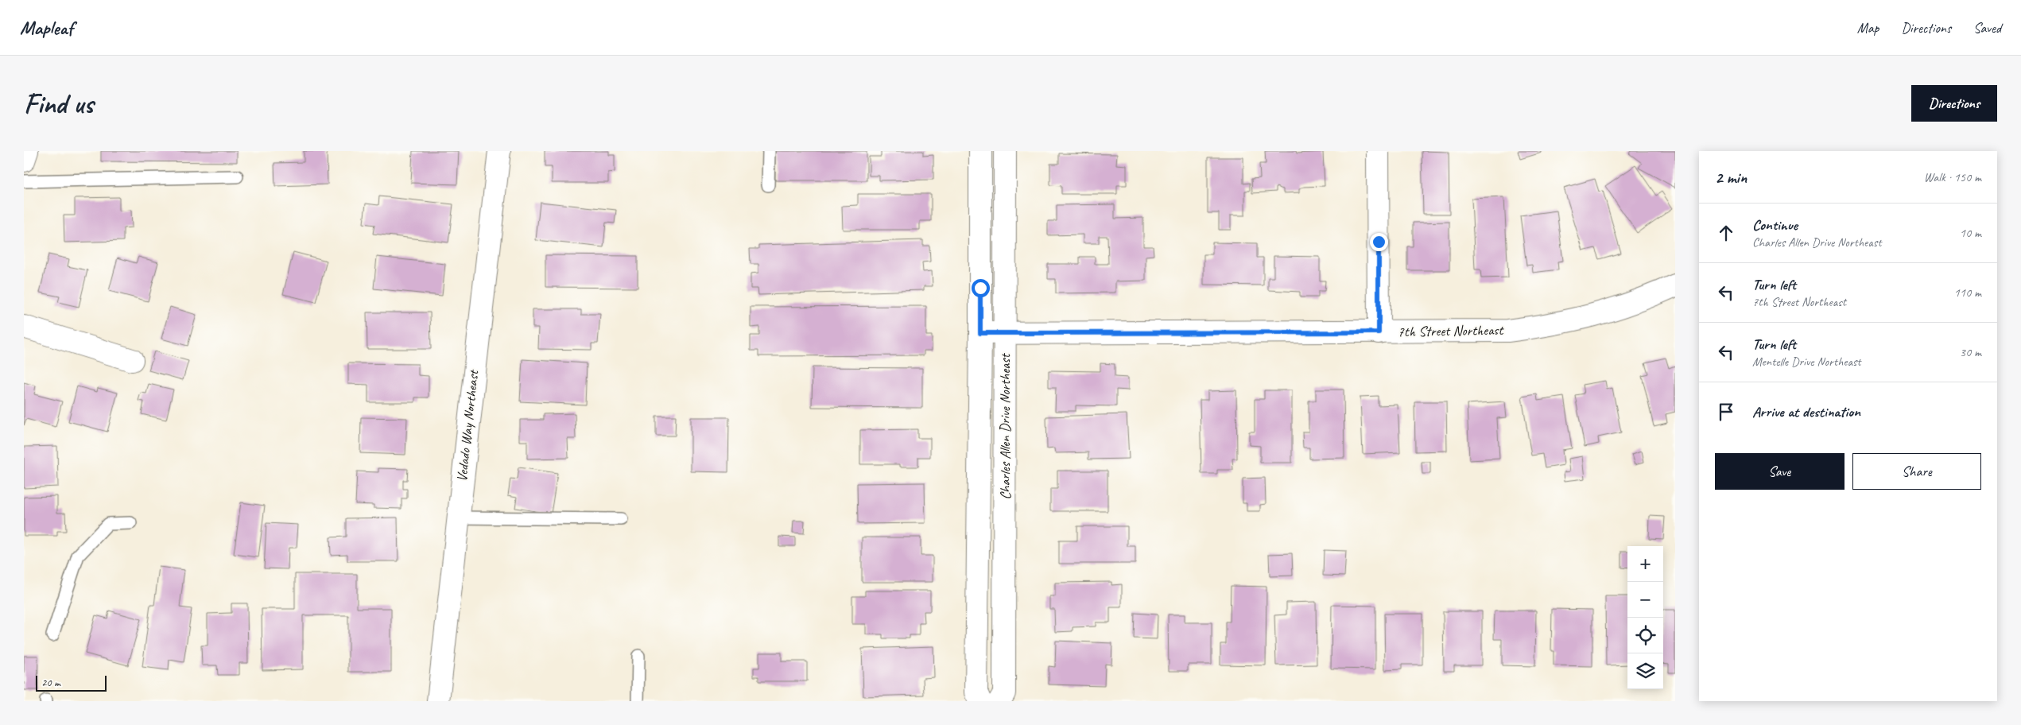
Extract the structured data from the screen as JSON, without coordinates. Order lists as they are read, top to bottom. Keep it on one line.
{"streets":{"street":["7th Street Northeast","Vedado Way Northeast","Charles Allen Drive Northeast"]},"crossings":[["7th Street Northeast","Charles Allen Drive Northeast"]],"scale_bar":"20 m","page":{"header":"Mapleaf","nav":["Map","Directions","Saved"],"buttons":["Directions",["Save","Share"]],"title":"Find us","heading":["2 min","Walk · 150 m"],"list":[["Continue","Charles Allen Drive Northeast","10 m"],["Turn left","7th Street Northeast","110 m"],["Turn left","Mentelle Drive Northeast","30 m"],"Arrive at destination"],"map_buttons":["+","−"],"scale":"20 m"}}
